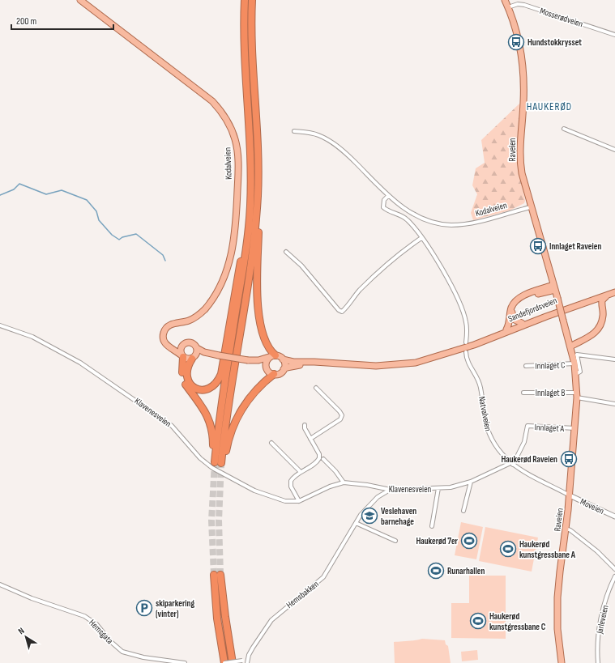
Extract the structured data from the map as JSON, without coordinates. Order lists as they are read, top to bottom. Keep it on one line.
{"streets":{"main road":["Raveien","Kodalveien","Sandefjordsveien"],"street":["Mosserødveien","Innlaget C","Innlaget B","Klavenesveien","Natvalveien","Innlaget A","Moveien","Hemsbakken","Jarleveien","Hemsgata"]},"crossings":[["Mosserødveien","Raveien"],["Raveien","Kodalveien"],["Raveien","Innlaget C"],["Raveien","Innlaget B"],["Raveien","Natvalveien"],["Raveien","Innlaget A"],["Raveien","Moveien"],["Klavenesveien","Natvalveien"],["Klavenesveien","Innlaget A"],["Klavenesveien","Hemsbakken"],["Natvalveien","Innlaget A"],["Natvalveien","Moveien"]],"districts":["HAUKERØD"],"places":{"bus stop":["Hundstokkrysset","Innlaget Raveien","Haukerød Raveien"],"school or university":["Veslehaven barnehage"],"sports":["Haukerød 7er","Haukerød kunstgressbane A","Runarhallen","Haukerød kunstgressbane C"],"parking":["skiparkering (vinter)"]},"scale_bar":"200 m","north":"top left"}
